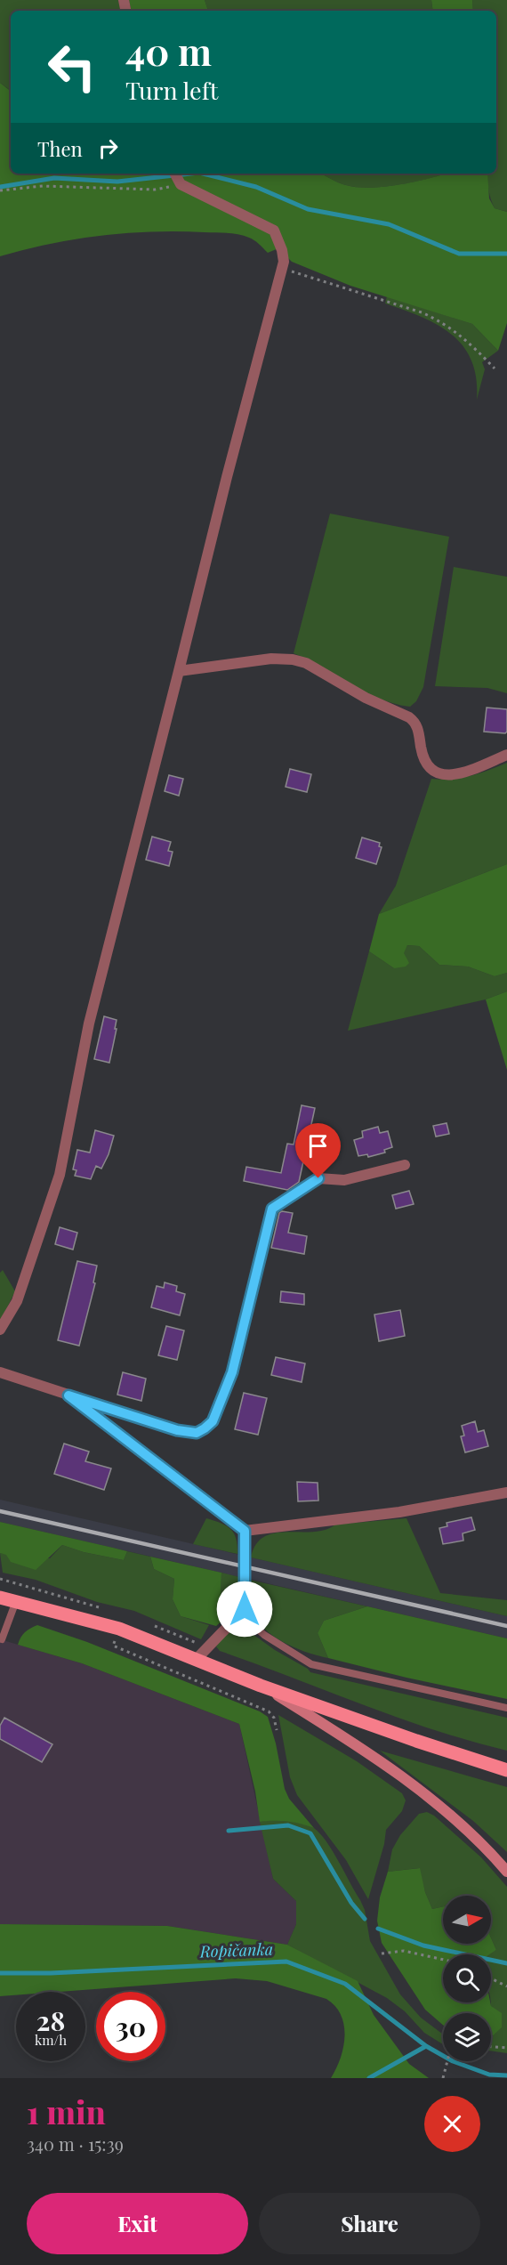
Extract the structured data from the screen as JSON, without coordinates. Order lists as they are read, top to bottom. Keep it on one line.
{"water":["Ropičanka"],"north":"right","page":{"turn":["40 m","Turn left"],"then":"Then","speed":"28 km/h","limit":"30","heading":["1 min","340 m · 15:39"],"buttons":["Exit","Share"]}}
